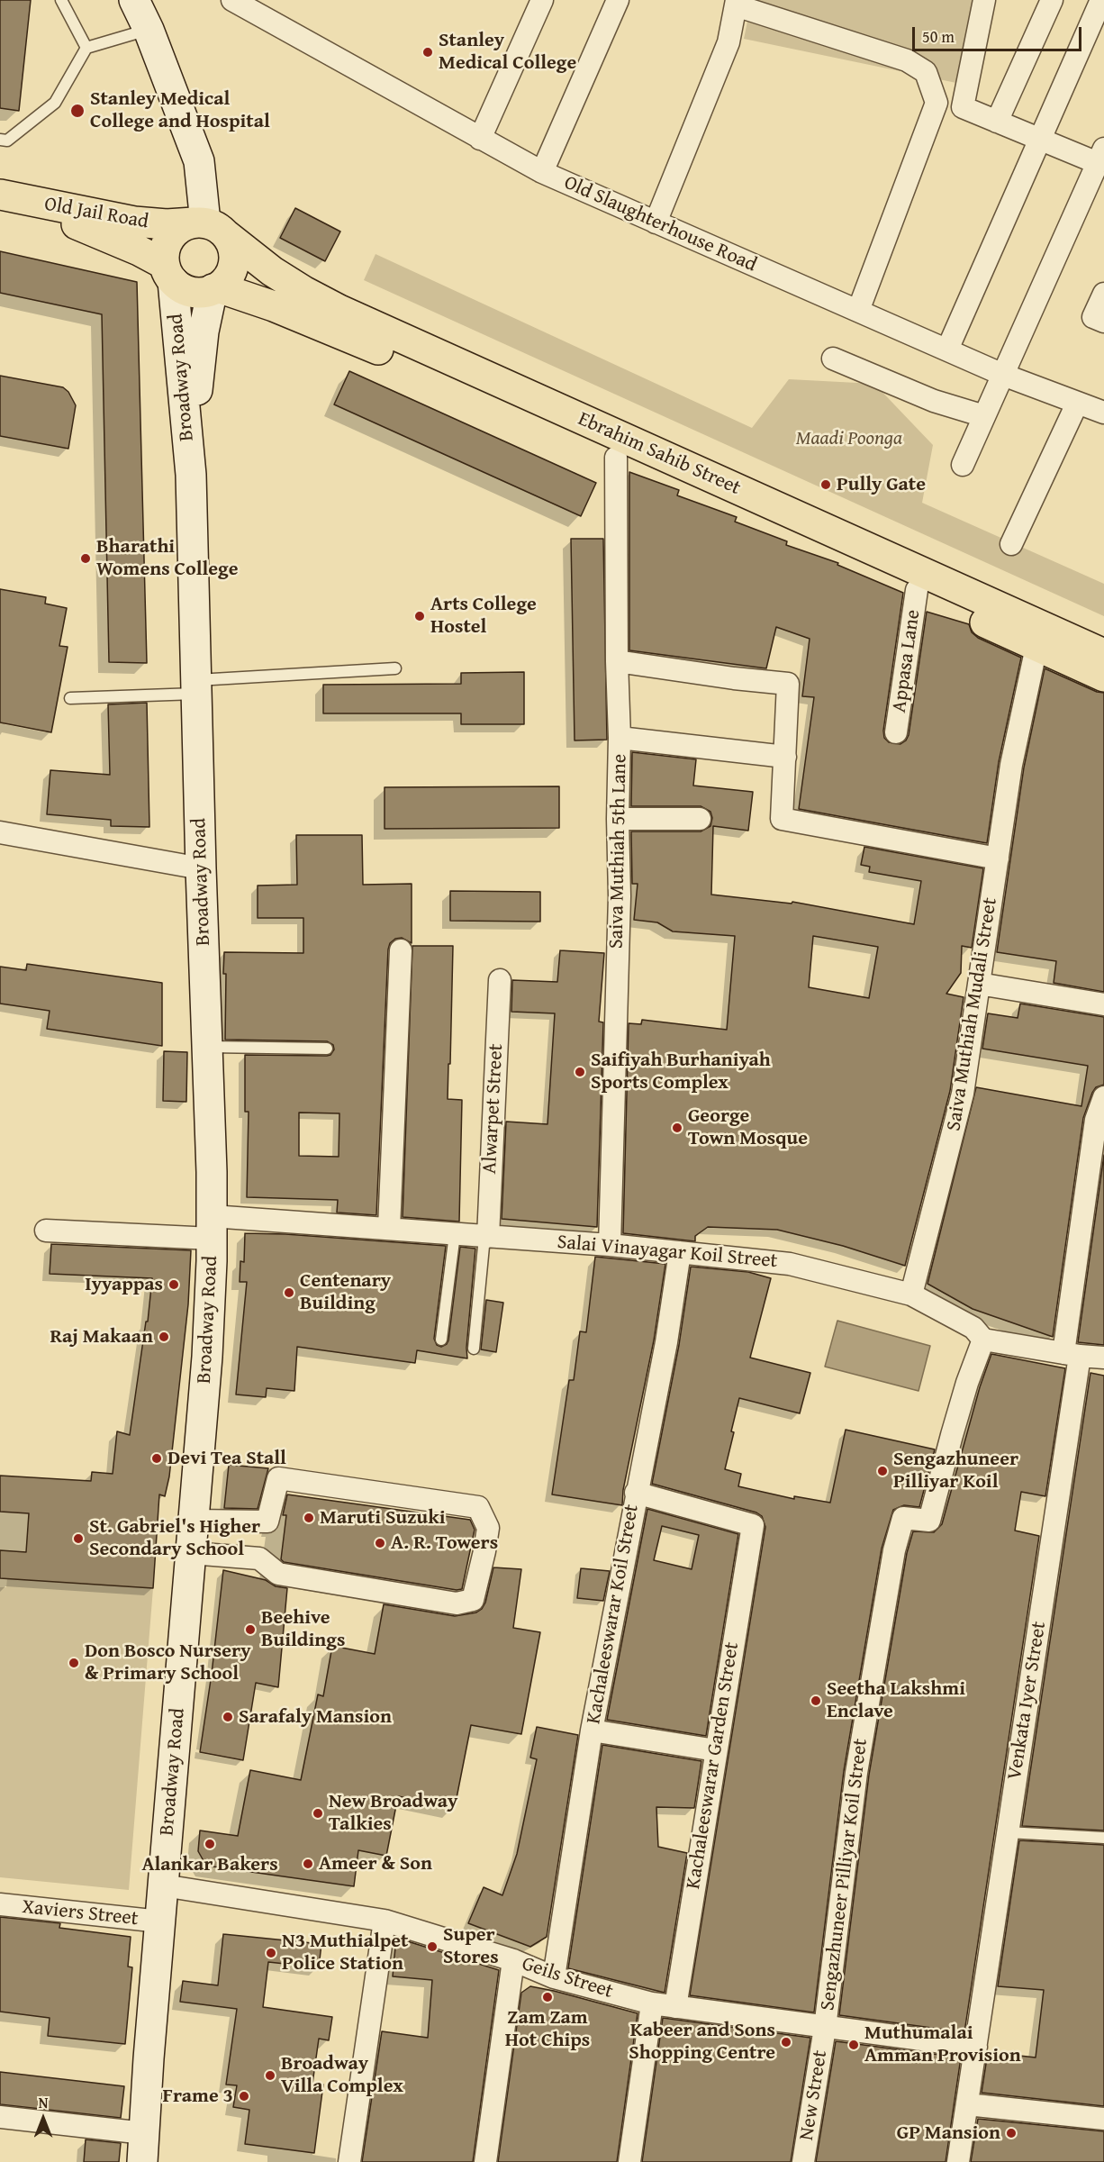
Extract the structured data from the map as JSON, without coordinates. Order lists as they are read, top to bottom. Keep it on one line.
{"streets":{"main road":["Old Jail Road","Broadway Road","Ebrahim Sahib Street"],"street":["Old Slaughterhouse Road","Appasa Lane","Saiva Muthiah 5th Lane","Saiva Muthiah Mudali Street","Alwarpet Street","Salai Vinayagar Koil Street","Kachaleeswarar Koil Street","Venkata Iyer Street","Kachaleeswarar Garden Street","Sengazhuneer Pilliyar Koil Street","Xaviers Street","Geils Street","New Street"]},"crossings":[["Old Jail Road","Broadway Road"],["Old Jail Road","Ebrahim Sahib Street"],["Broadway Road","Ebrahim Sahib Street"],["Broadway Road","Salai Vinayagar Koil Street"],["Broadway Road","Xaviers Street"],["Broadway Road","Geils Street"],["Ebrahim Sahib Street","Appasa Lane"],["Ebrahim Sahib Street","Saiva Muthiah 5th Lane"],["Ebrahim Sahib Street","Saiva Muthiah Mudali Street"],["Saiva Muthiah 5th Lane","Salai Vinayagar Koil Street"],["Saiva Muthiah Mudali Street","Salai Vinayagar Koil Street"],["Alwarpet Street","Salai Vinayagar Koil Street"],["Salai Vinayagar Koil Street","Kachaleeswarar Koil Street"],["Salai Vinayagar Koil Street","Sengazhuneer Pilliyar Koil Street"],["Kachaleeswarar Koil Street","Kachaleeswarar Garden Street"],["Kachaleeswarar Koil Street","Geils Street"],["Venkata Iyer Street","Geils Street"],["Kachaleeswarar Garden Street","Geils Street"],["Sengazhuneer Pilliyar Koil Street","Geils Street"],["Sengazhuneer Pilliyar Koil Street","New Street"],["Geils Street","New Street"]],"parks":["Maadi Poonga"],"places":["Stanley Medical College","Stanley Medical College and Hospital","Pully Gate","Bharathi Womens College","Arts College Hostel","Saifiyah Burhaniyah Sports Complex","George Town Mosque","Iyyappas","Centenary Building","Raj Makaan","Devi Tea Stall","Sengazhuneer Pilliyar Koil","Maruti Suzuki","St. Gabriel's Higher Secondary School","A. R. Towers","Beehive Buildings","Don Bosco Nursery & Primary School","Seetha Lakshmi Enclave","Sarafaly Mansion","New Broadway Talkies","Alankar Bakers","Ameer & Son","Super Stores","N3 Muthialpet Police Station","Zam Zam Hot Chips","Kabeer and Sons Shopping Centre","Muthumalai Amman Provision","Broadway Villa Complex","Frame 3","GP Mansion"],"scale_bar":"50 m","north":"top"}
